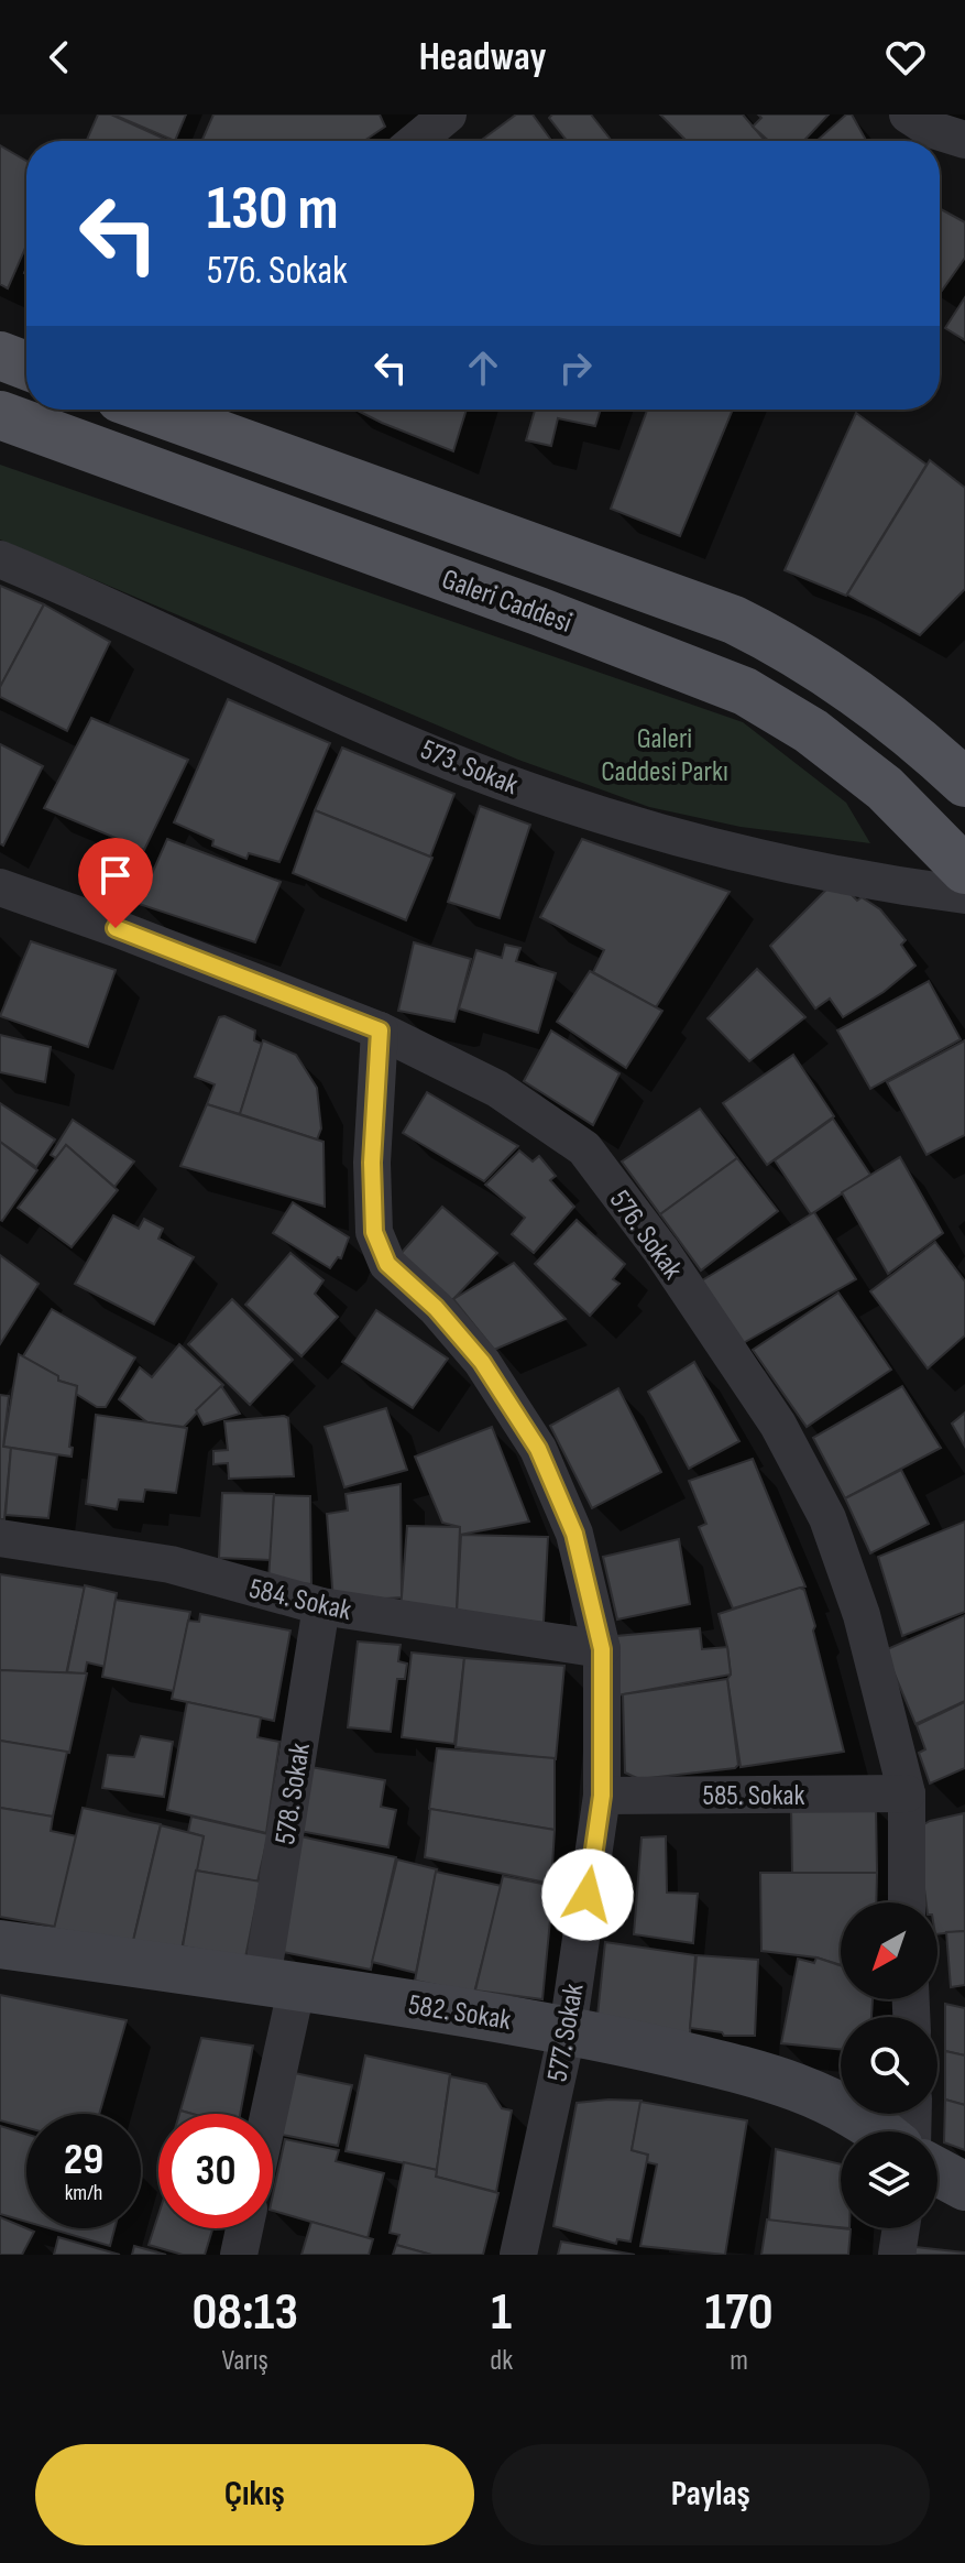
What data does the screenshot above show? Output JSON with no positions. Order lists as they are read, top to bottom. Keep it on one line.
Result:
{"streets":{"main road":["Galeri Caddesi"],"street":["573. Sokak","576. Sokak","584. Sokak","578. Sokak","585. Sokak","582. Sokak","577. Sokak"]},"crossings":[["576. Sokak","585. Sokak"],["576. Sokak","577. Sokak"],["584. Sokak","578. Sokak"],["584. Sokak","577. Sokak"],["578. Sokak","582. Sokak"],["585. Sokak","577. Sokak"],["582. Sokak","577. Sokak"]],"parks":["Galeri Caddesi Parkı"],"north":"bottom left","page":{"header":"Headway","turn":["130 m","576. Sokak"],"speed":"29 km/h","limit":"30","eta":["08:13","Varış","1","dk","170","m"],"buttons":["Çıkış","Paylaş"]}}
